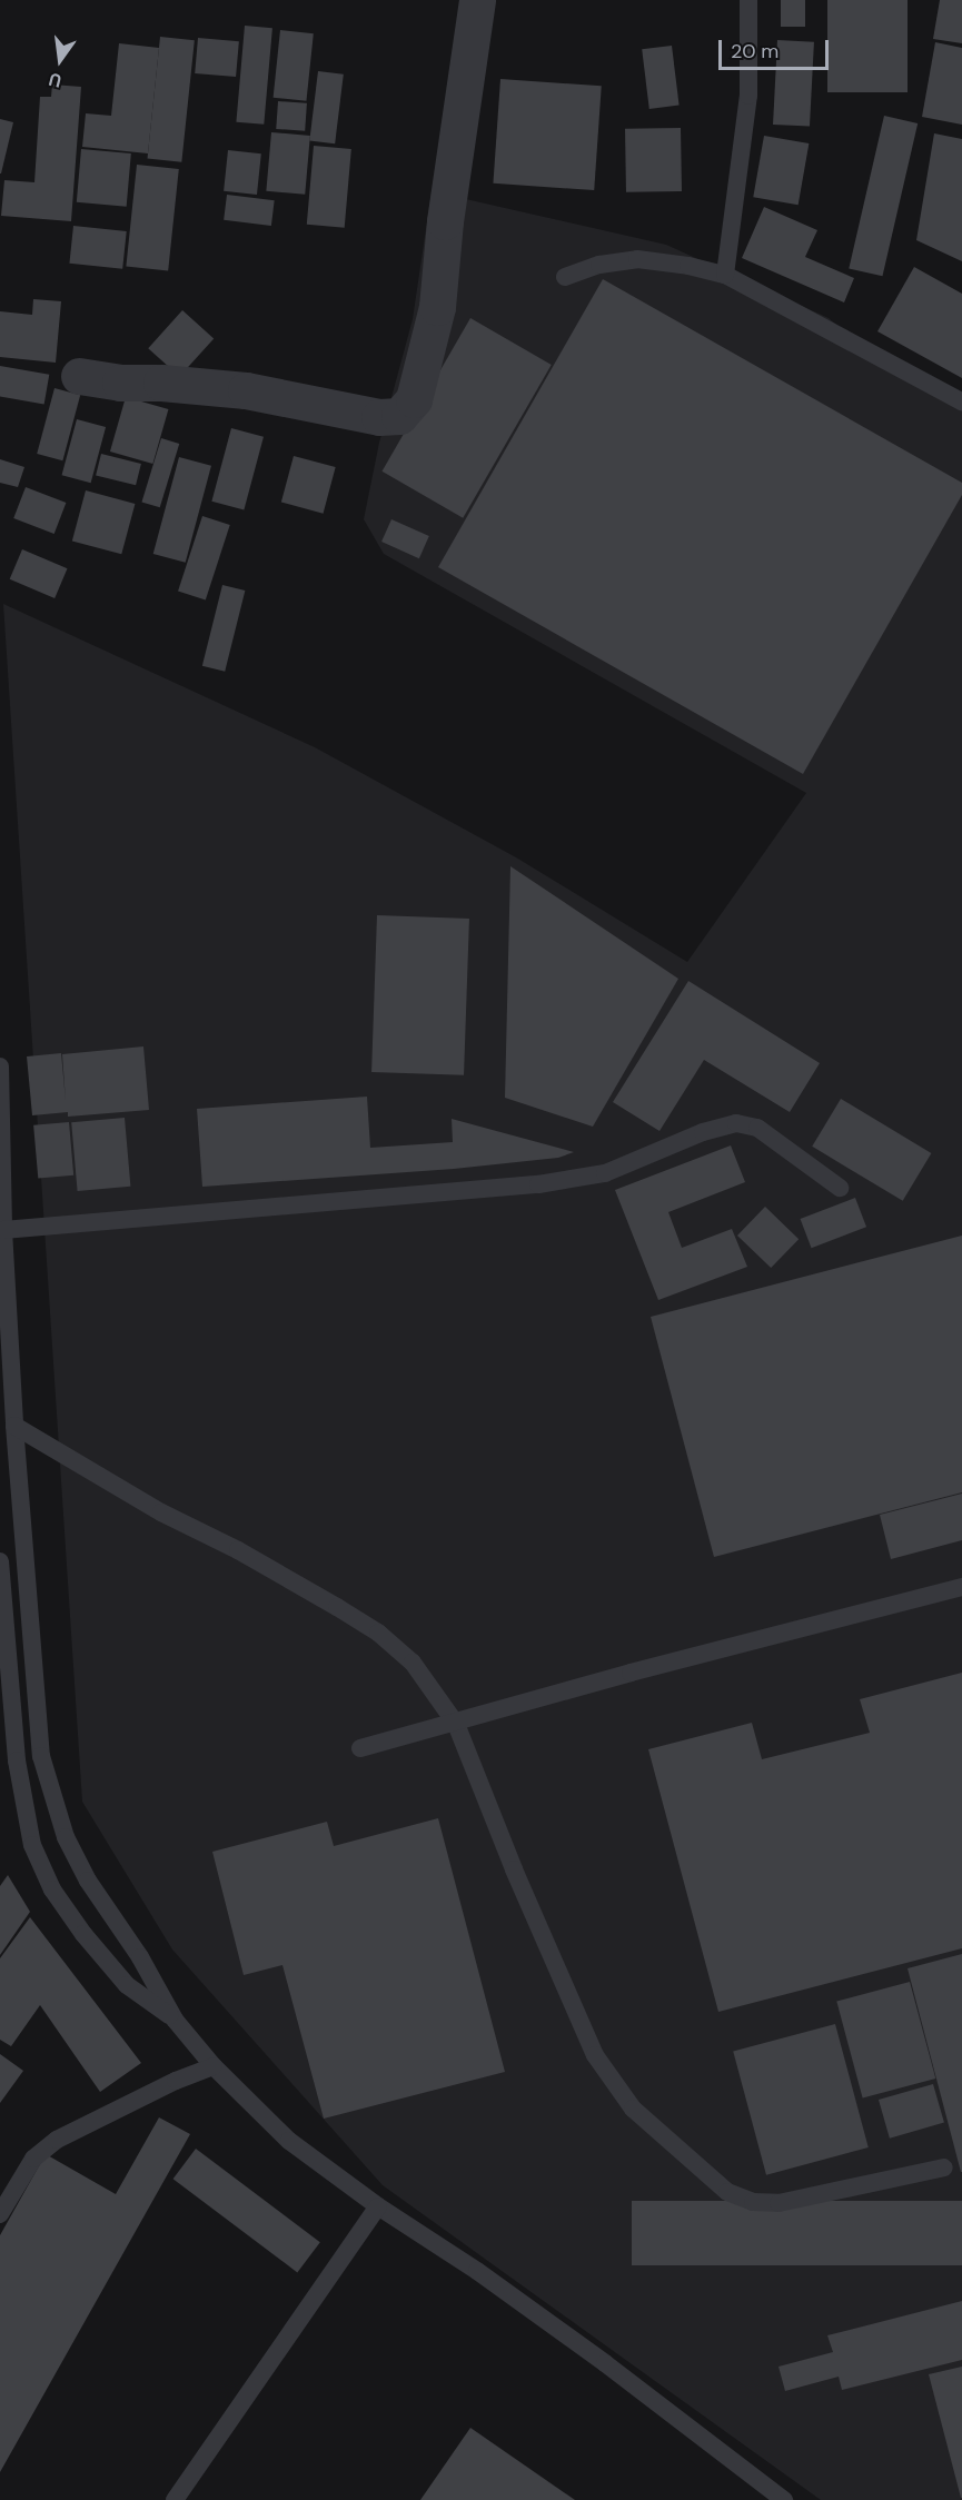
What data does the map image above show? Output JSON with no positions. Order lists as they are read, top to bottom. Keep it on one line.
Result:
{"scale_bar":"20 m","north":"bottom"}
